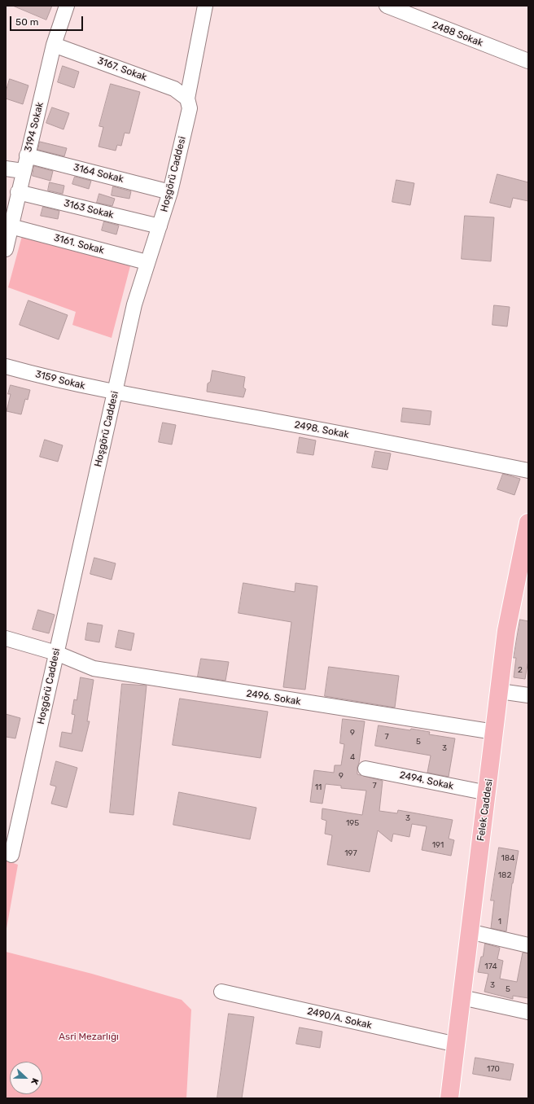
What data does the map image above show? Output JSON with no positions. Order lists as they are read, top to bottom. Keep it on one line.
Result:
{"streets":{"main road":["Felek Caddesi"],"street":["2488 Sokak","3167. Sokak","3194 Sokak","3164 Sokak","Hoşgörü Caddesi","3163 Sokak","3161. Sokak","3159 Sokak","2498. Sokak","2496. Sokak","2494. Sokak","2490/A. Sokak"]},"crossings":[["3167. Sokak","3194 Sokak"],["3167. Sokak","Hoşgörü Caddesi"],["3194 Sokak","3164 Sokak"],["3194 Sokak","3163 Sokak"],["3194 Sokak","3161. Sokak"],["3164 Sokak","Hoşgörü Caddesi"],["Hoşgörü Caddesi","3163 Sokak"],["Hoşgörü Caddesi","3161. Sokak"],["Hoşgörü Caddesi","3159 Sokak"],["Hoşgörü Caddesi","2498. Sokak"],["Hoşgörü Caddesi","2496. Sokak"],["3159 Sokak","2498. Sokak"],["2496. Sokak","Felek Caddesi"],["2494. Sokak","Felek Caddesi"],["Felek Caddesi","2490/A. Sokak"]],"parks":["Asri Mezarlığı"],"house_numbers":["2","9","7","5","3","4","9","7","11","3","195","191","197","184","182","1","174","3","5","170"],"scale_bar":"50 m","north":"right"}
